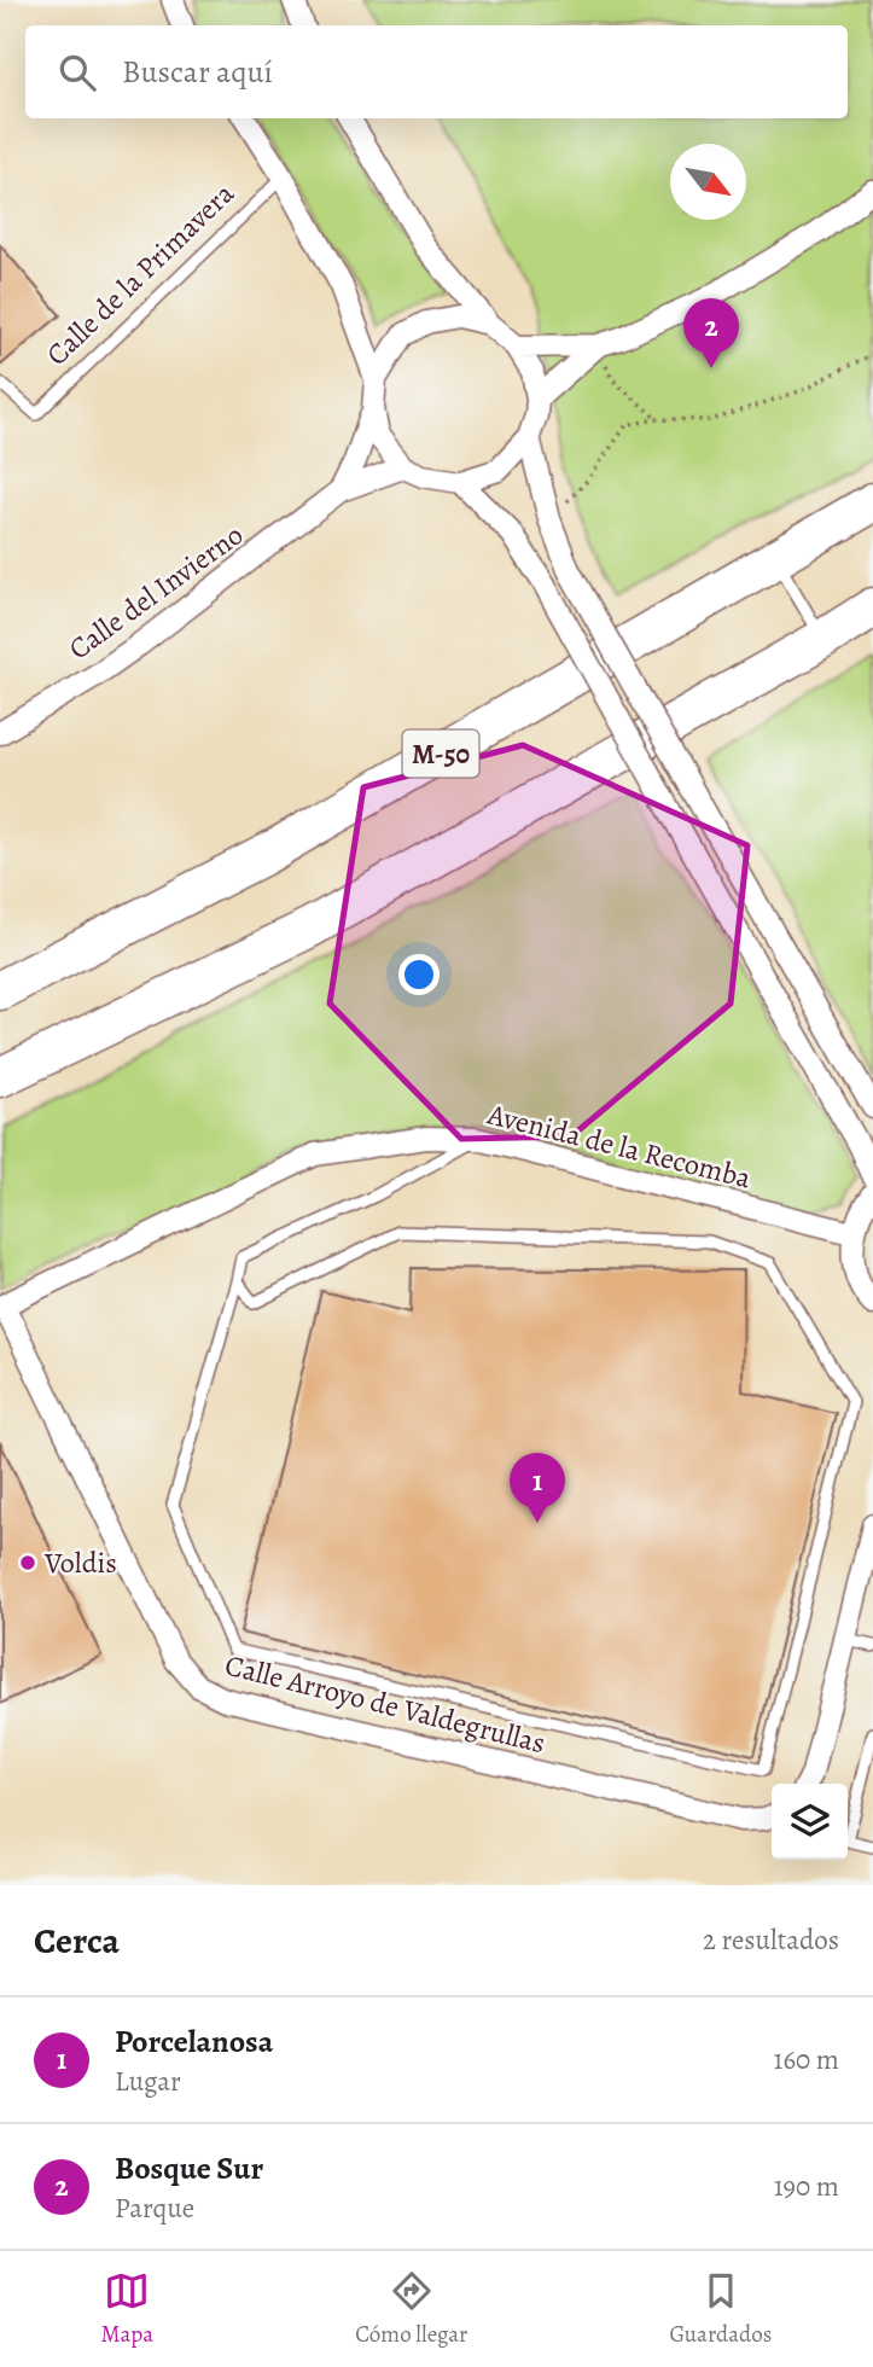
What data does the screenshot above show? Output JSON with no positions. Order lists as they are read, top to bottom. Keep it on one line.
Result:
{"streets":{"highway":["M-50"],"street":["Calle del Invierno","Avenida de la Recomba","Calle Arroyo de Valdegrullas"],"lane":["Calle de la Primavera"]},"crossings":[["Avenida de la Recomba","Calle Arroyo de Valdegrullas"]],"places":["Voldis"],"north":"bottom right","page":{"search":"Buscar aquí","pins":["2","1"],"heading":["Cerca","2 resultados"],"list":[{"mark":"1","name":"Porcelanosa","note":"Lugar","value":"160 m"},{"mark":"2","name":"Bosque Sur","note":"Parque","value":"190 m"}],"nav":["Mapa","Cómo llegar","Guardados"]}}
